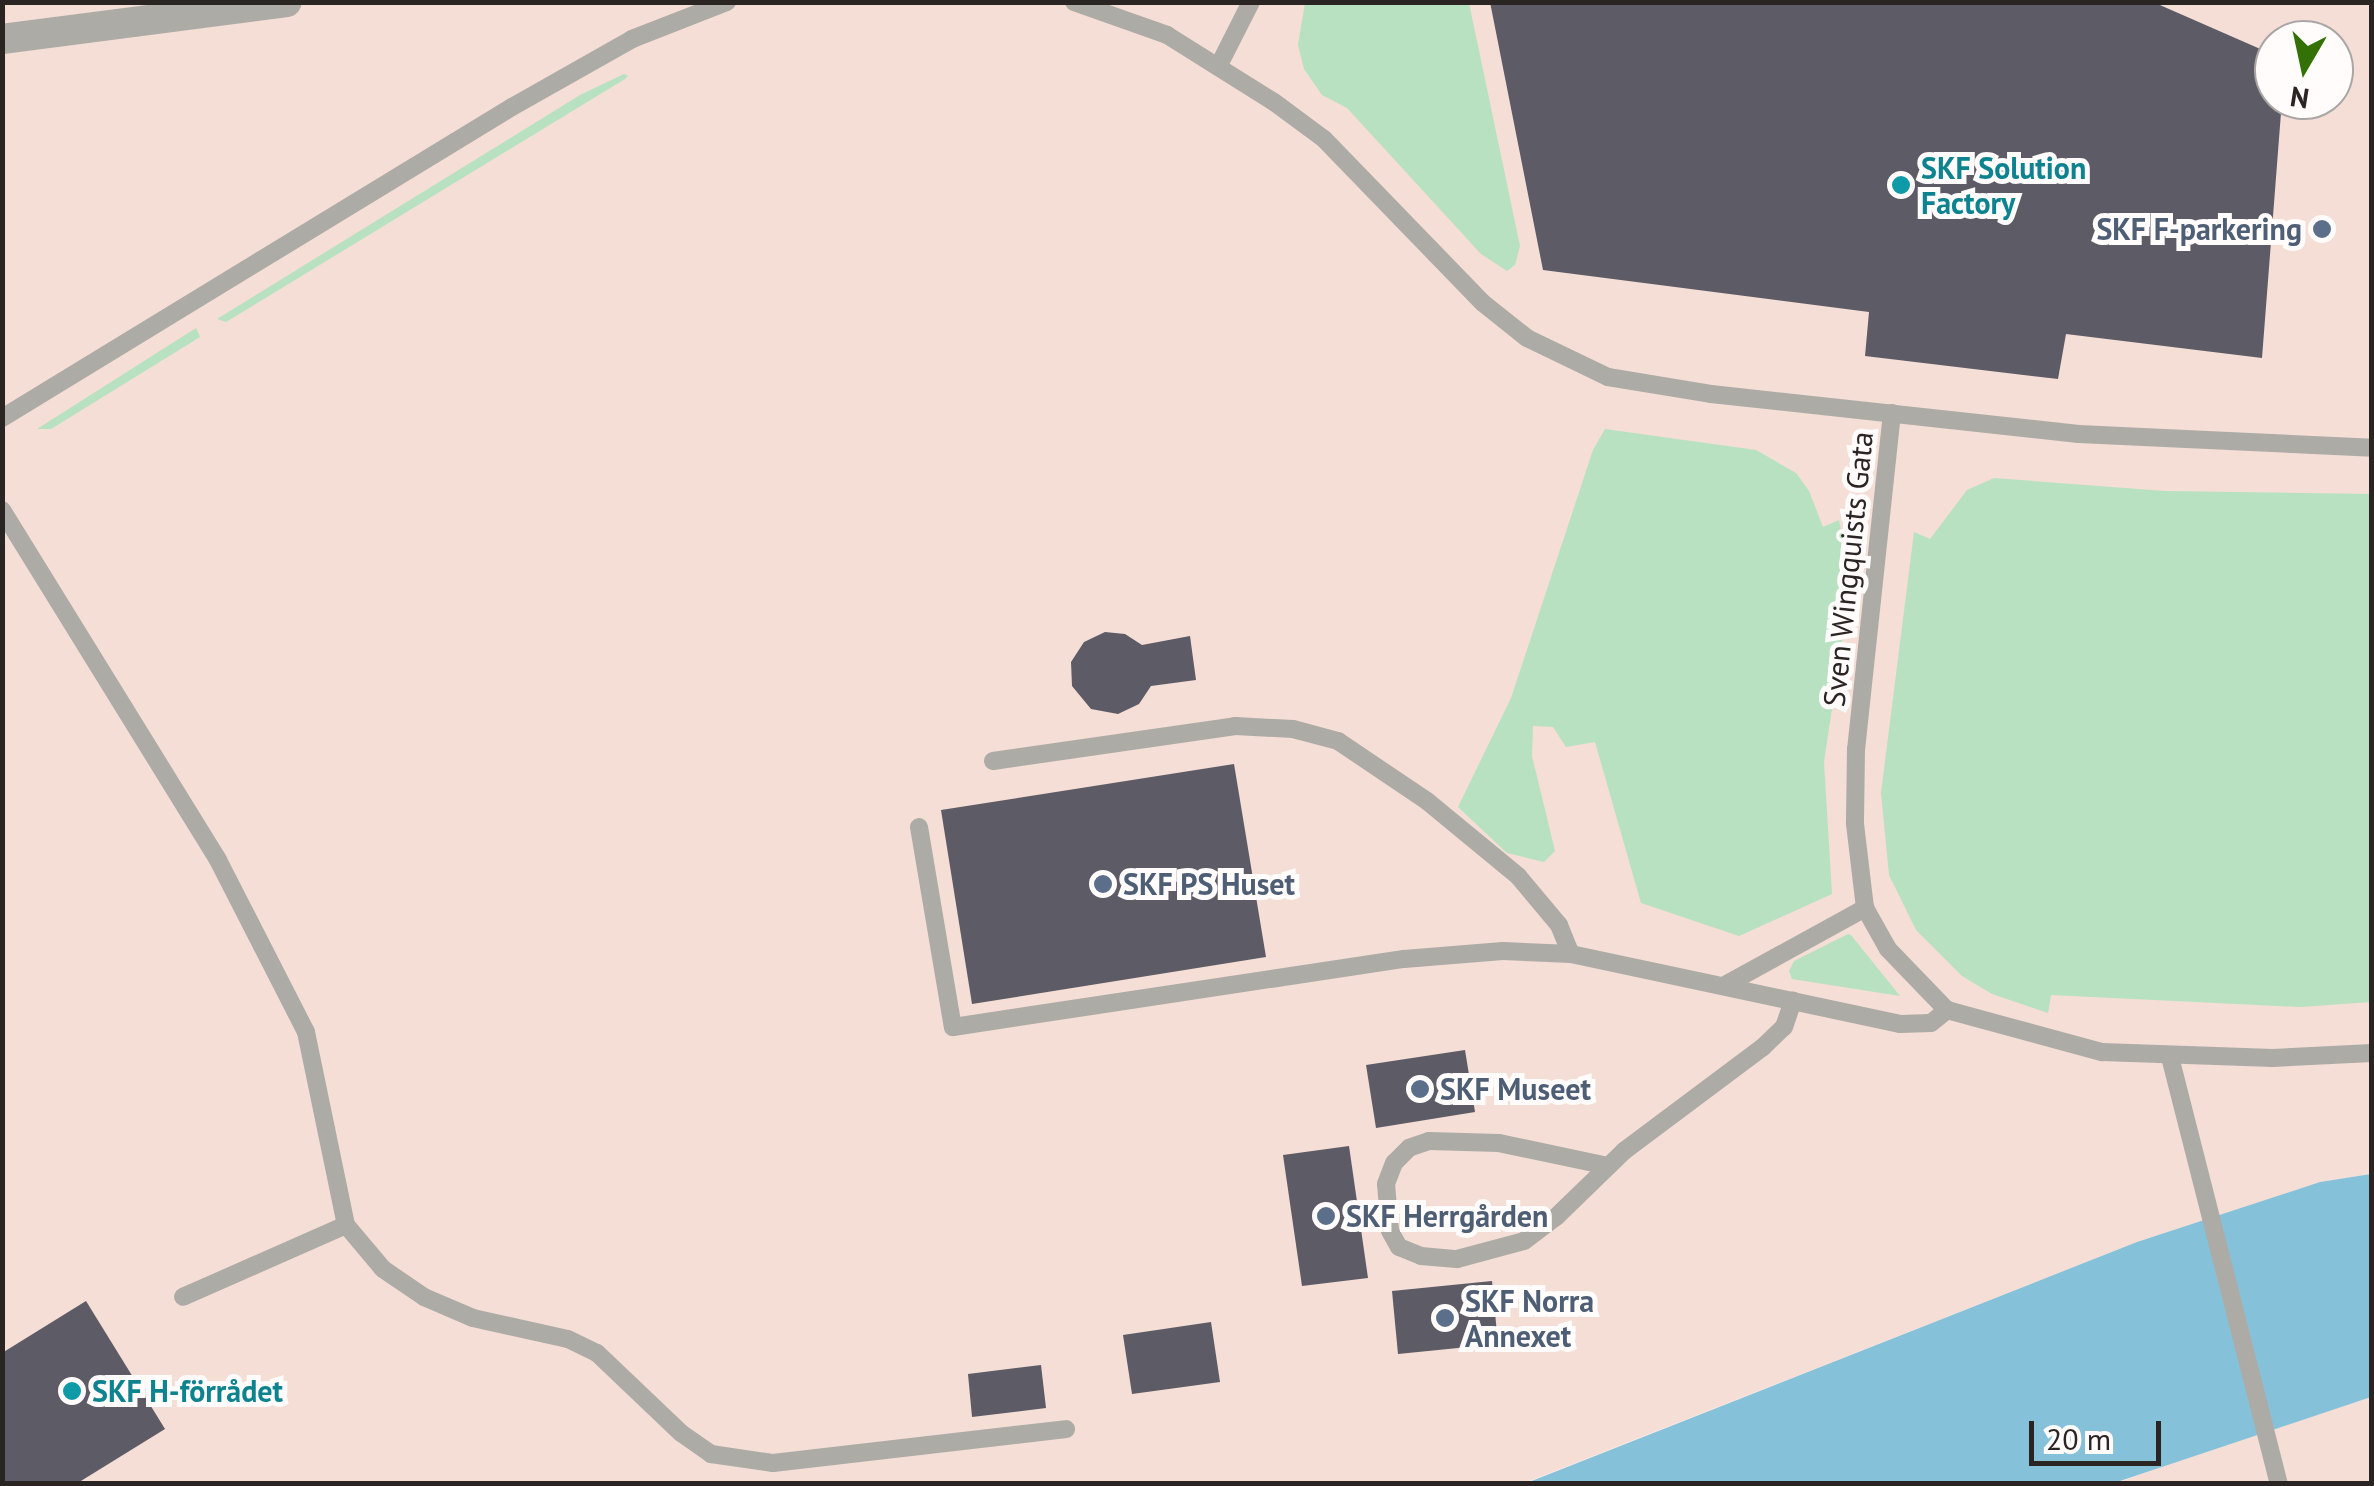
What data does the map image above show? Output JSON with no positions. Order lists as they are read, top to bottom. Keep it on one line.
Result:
{"streets":{"lane":["Sven Wingquists Gata"]},"places":["SKF Solution Factory","SKF F-parkering","SKF PS Huset","SKF Museet","SKF Herrgården","SKF Norra Annexet","SKF H-förrådet"],"scale_bar":"20 m","north":"bottom"}
